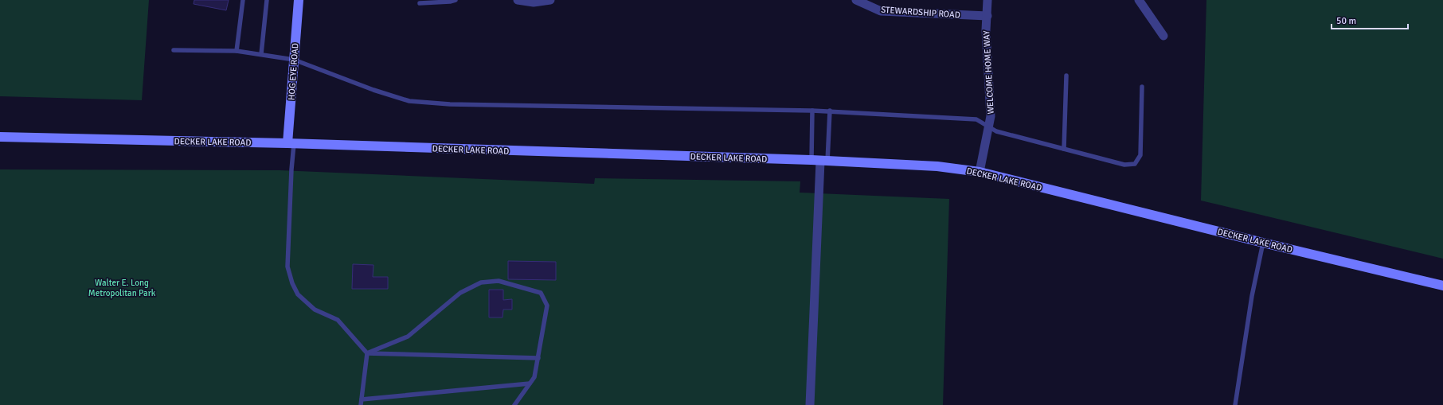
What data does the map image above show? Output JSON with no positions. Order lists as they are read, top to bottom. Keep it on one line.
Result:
{"streets":{"main road":["HOG EYE ROAD","DECKER LAKE ROAD"],"street":["STEWARDSHIP ROAD","WELCOME HOME WAY"]},"crossings":[["STEWARDSHIP ROAD","WELCOME HOME WAY"],["HOG EYE ROAD","DECKER LAKE ROAD"],["WELCOME HOME WAY","DECKER LAKE ROAD"]],"parks":["Walter E. Long Metropolitan Park"],"scale_bar":"50 m"}
